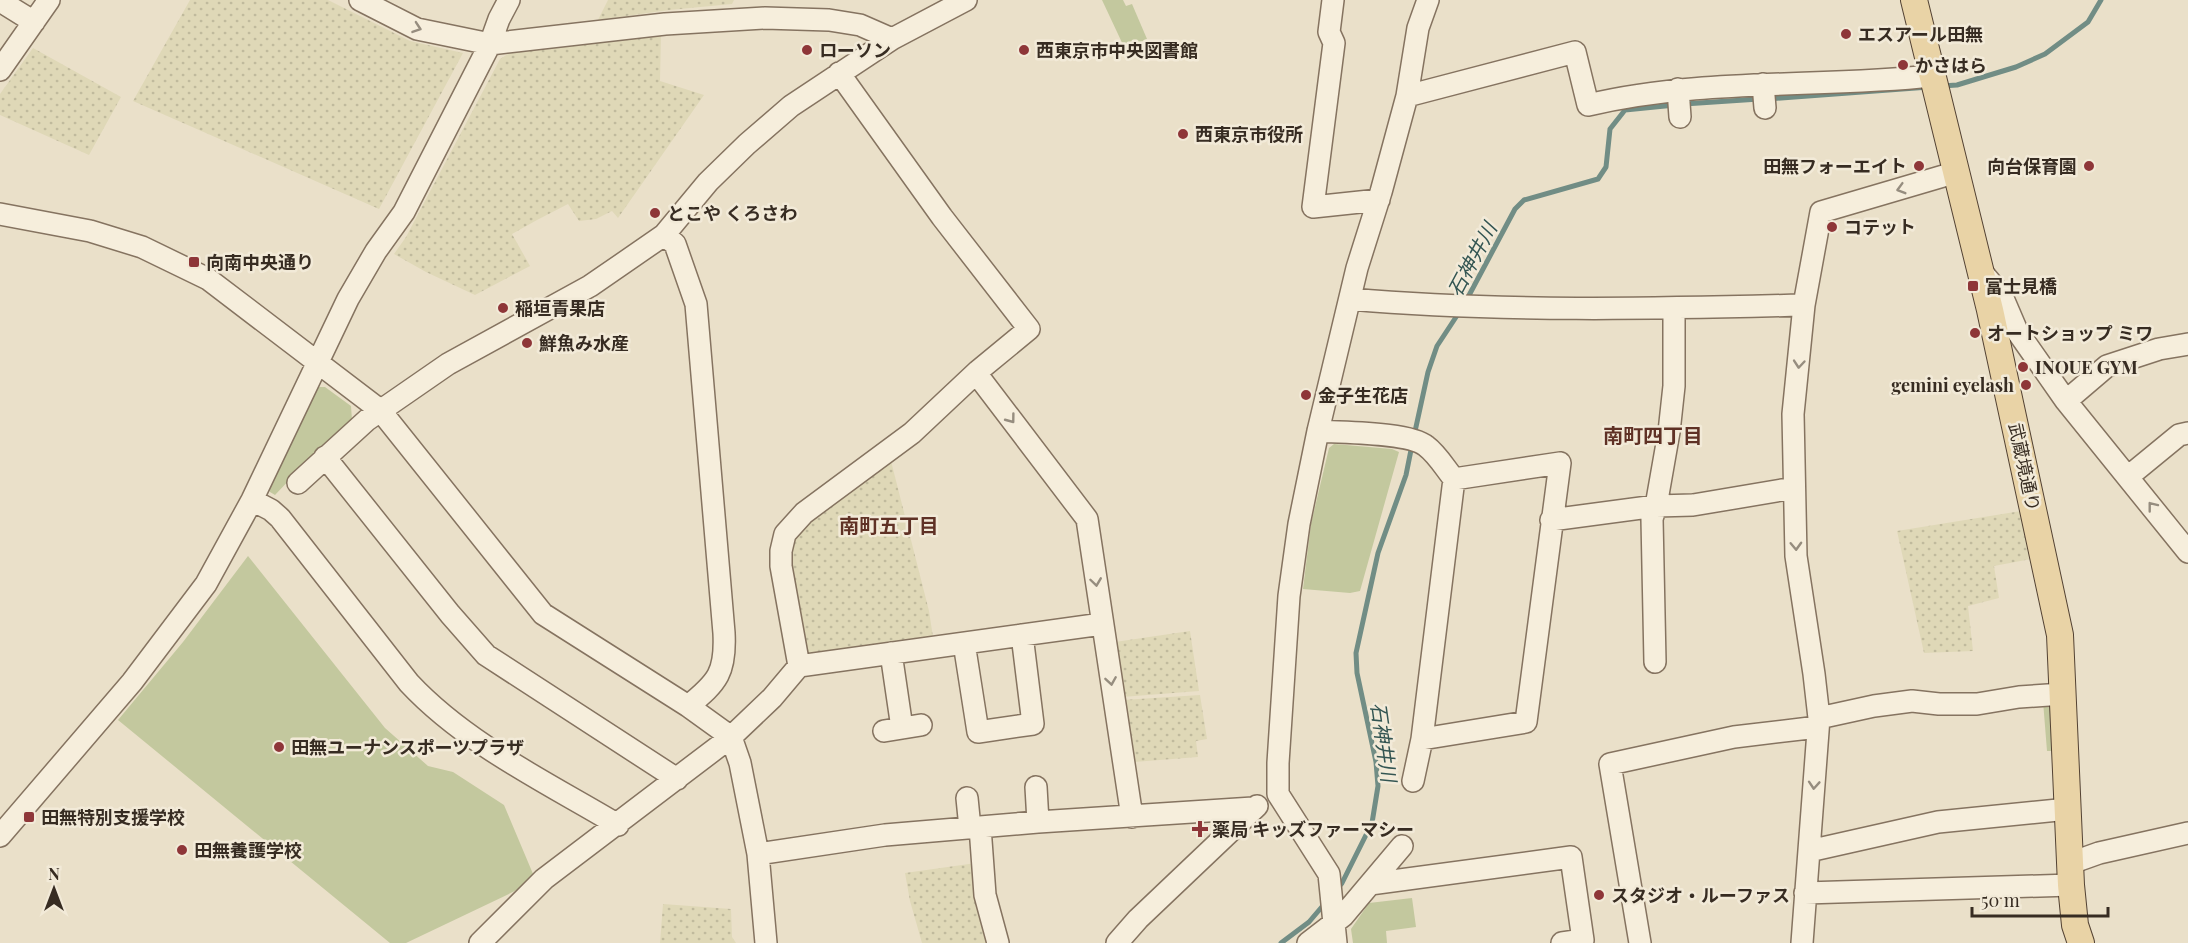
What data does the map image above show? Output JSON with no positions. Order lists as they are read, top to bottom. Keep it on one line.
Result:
{"streets":{"main road":["武蔵境通り"]},"districts":["南町四丁目","南町五丁目"],"water":["石神井川"],"places":{"other":["エスアール田無","ローソン","西東京市中央図書館","かさはら","西東京市役所","田無フォーエイト","向台保育園","とこや くろさわ","コテット","稲垣青果店","オートショップ ミワ","鮮魚み水産","INOUE GYM","gemini eyelash","金子生花店","田無ユーナンスポーツプラザ","田無養護学校","スタジオ・ルーファス"],"transit":["向南中央通り","富士見橋","田無特別支援学校"],"health":["薬局 キッズファーマシー"]},"scale_bar":"50 m","north":"top"}
